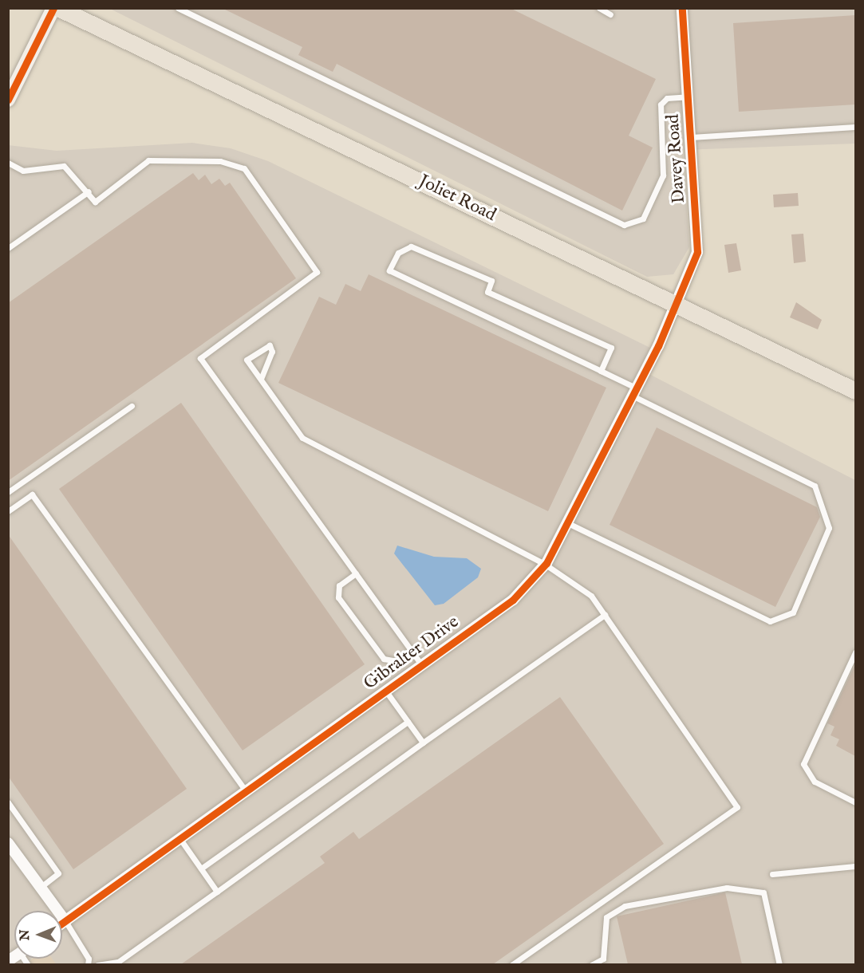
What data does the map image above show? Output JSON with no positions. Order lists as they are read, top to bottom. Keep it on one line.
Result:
{"streets":{"main road":["Joliet Road"],"street":["Davey Road","Gibralter Drive"]},"crossings":[["Davey Road","Joliet Road"],["Davey Road","Gibralter Drive"],["Joliet Road","Gibralter Drive"]],"north":"left"}
